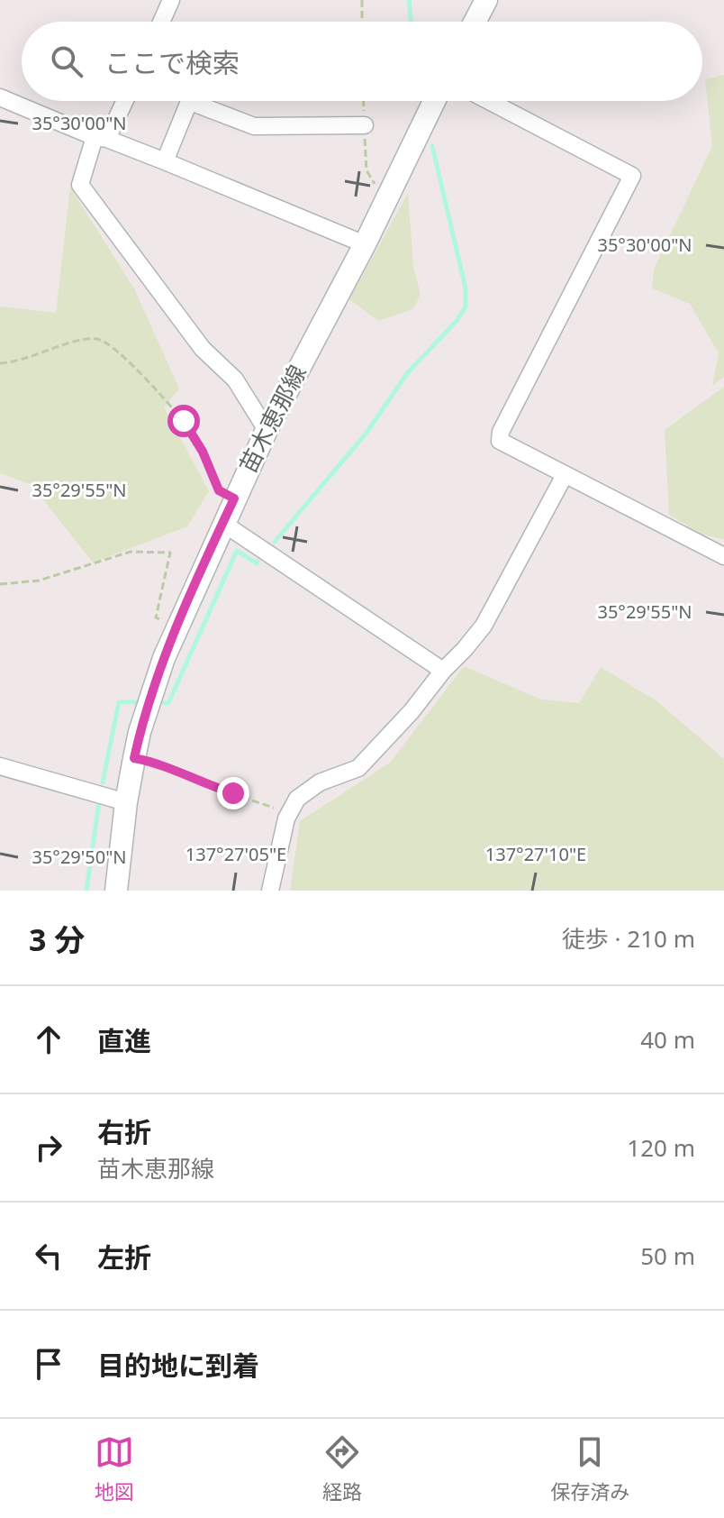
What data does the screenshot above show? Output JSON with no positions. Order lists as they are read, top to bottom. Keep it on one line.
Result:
{"streets":{"main road":["苗木恵那線"]},"page":{"search":"ここで検索","heading":["3 分","徒歩 · 210 m"],"list":[["直進","40 m"],["右折","苗木恵那線","120 m"],["左折","50 m"],"目的地に到着"],"nav":["地図","経路","保存済み"]},"coordinates":["35°30'00\"N","35°29'55\"N","137°27'05\"E","137°27'10\"E","35°29'50\"N"]}
